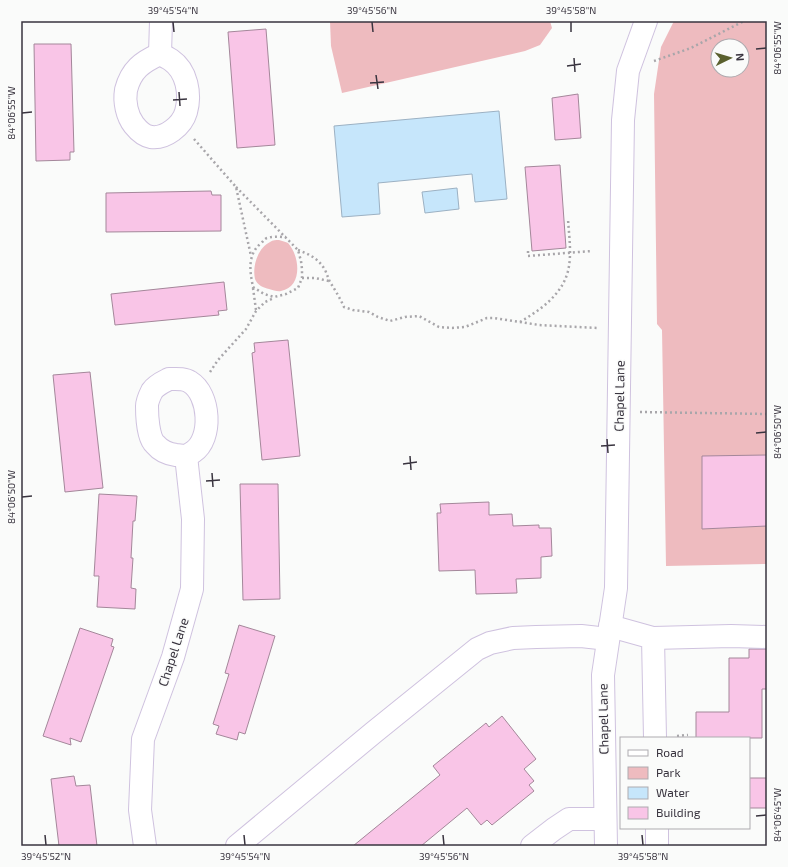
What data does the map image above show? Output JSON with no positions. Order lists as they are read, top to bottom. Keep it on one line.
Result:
{"streets":{"street":["Chapel Lane"]},"legend":["Road","Park","Water","Building"],"north":"right","coordinates":["39°45'54\"N","39°45'56\"N","39°45'58\"N","84°06'55\"W","84°06'50\"W","84°06'45\"W","39°45'52\"N"]}
